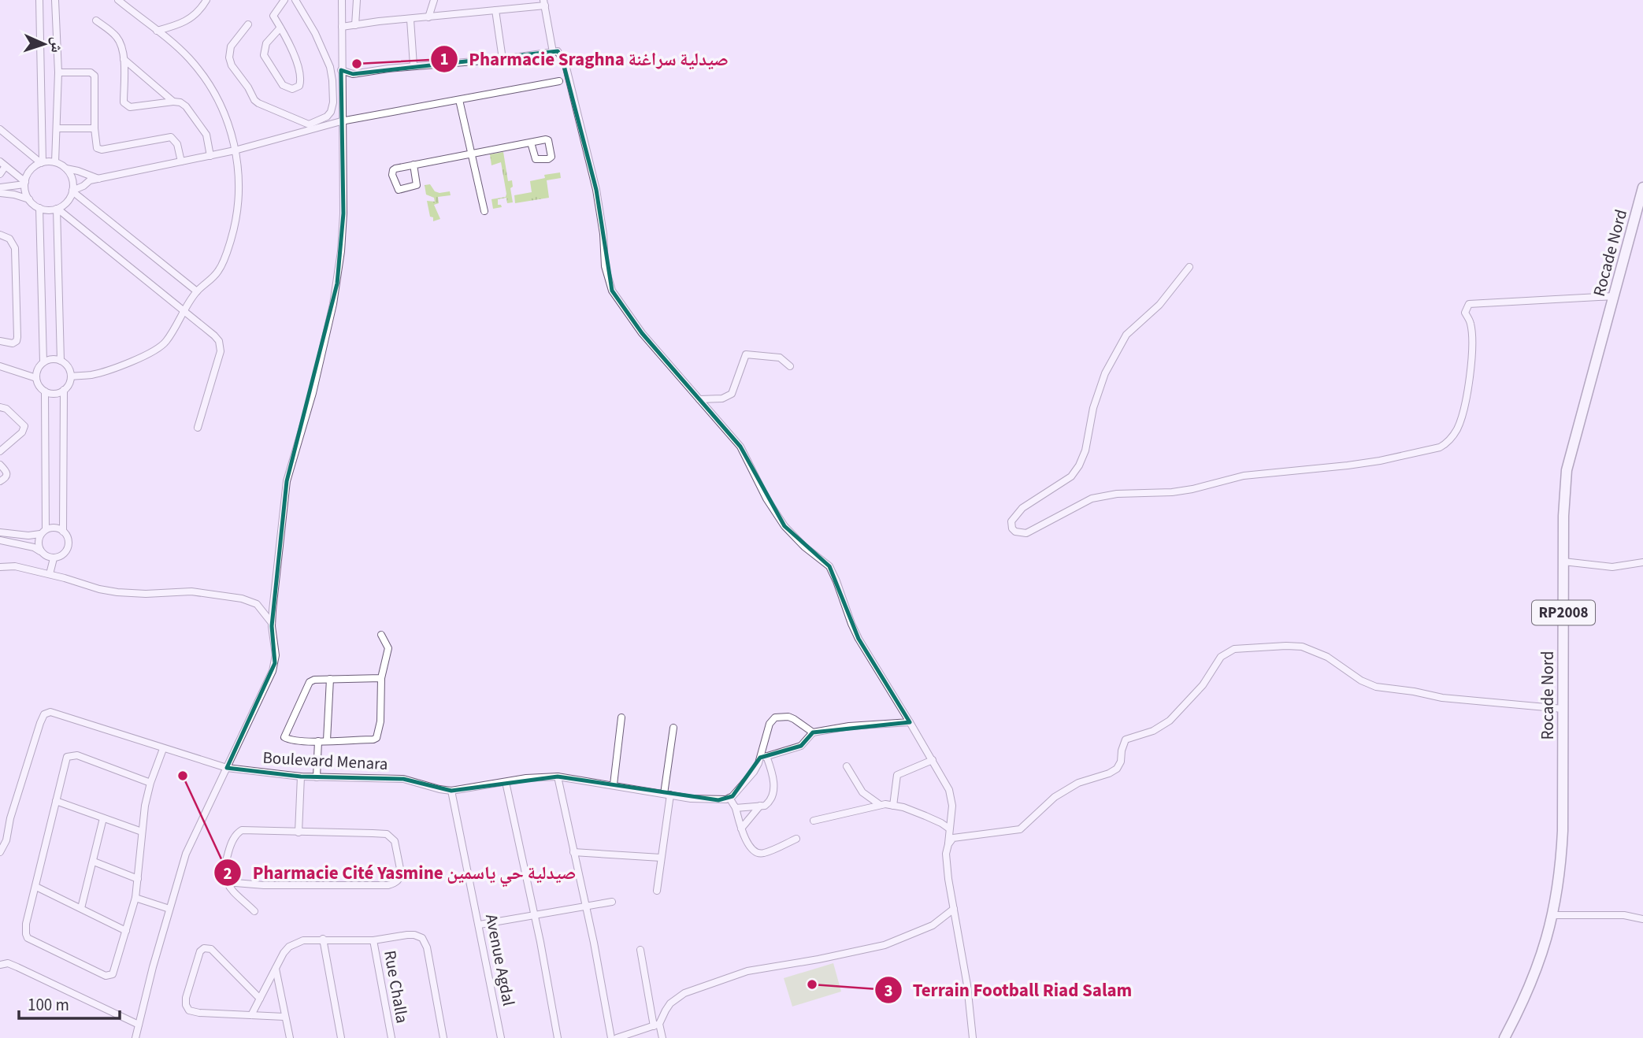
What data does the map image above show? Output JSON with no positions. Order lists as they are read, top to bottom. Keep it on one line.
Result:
{"streets":{"highway":["Rocade Nord","RP2008"],"street":["Boulevard Menara","Avenue Agdal","Rue Challa"]},"crossings":[["Boulevard Menara","Avenue Agdal"]],"places":["Pharmacie Sraghna صيدلية سراغنة","Pharmacie Cité Yasmine صيدلية حي ياسمين","Terrain Football Riad Salam"],"scale_bar":"100 m","north":"right"}
